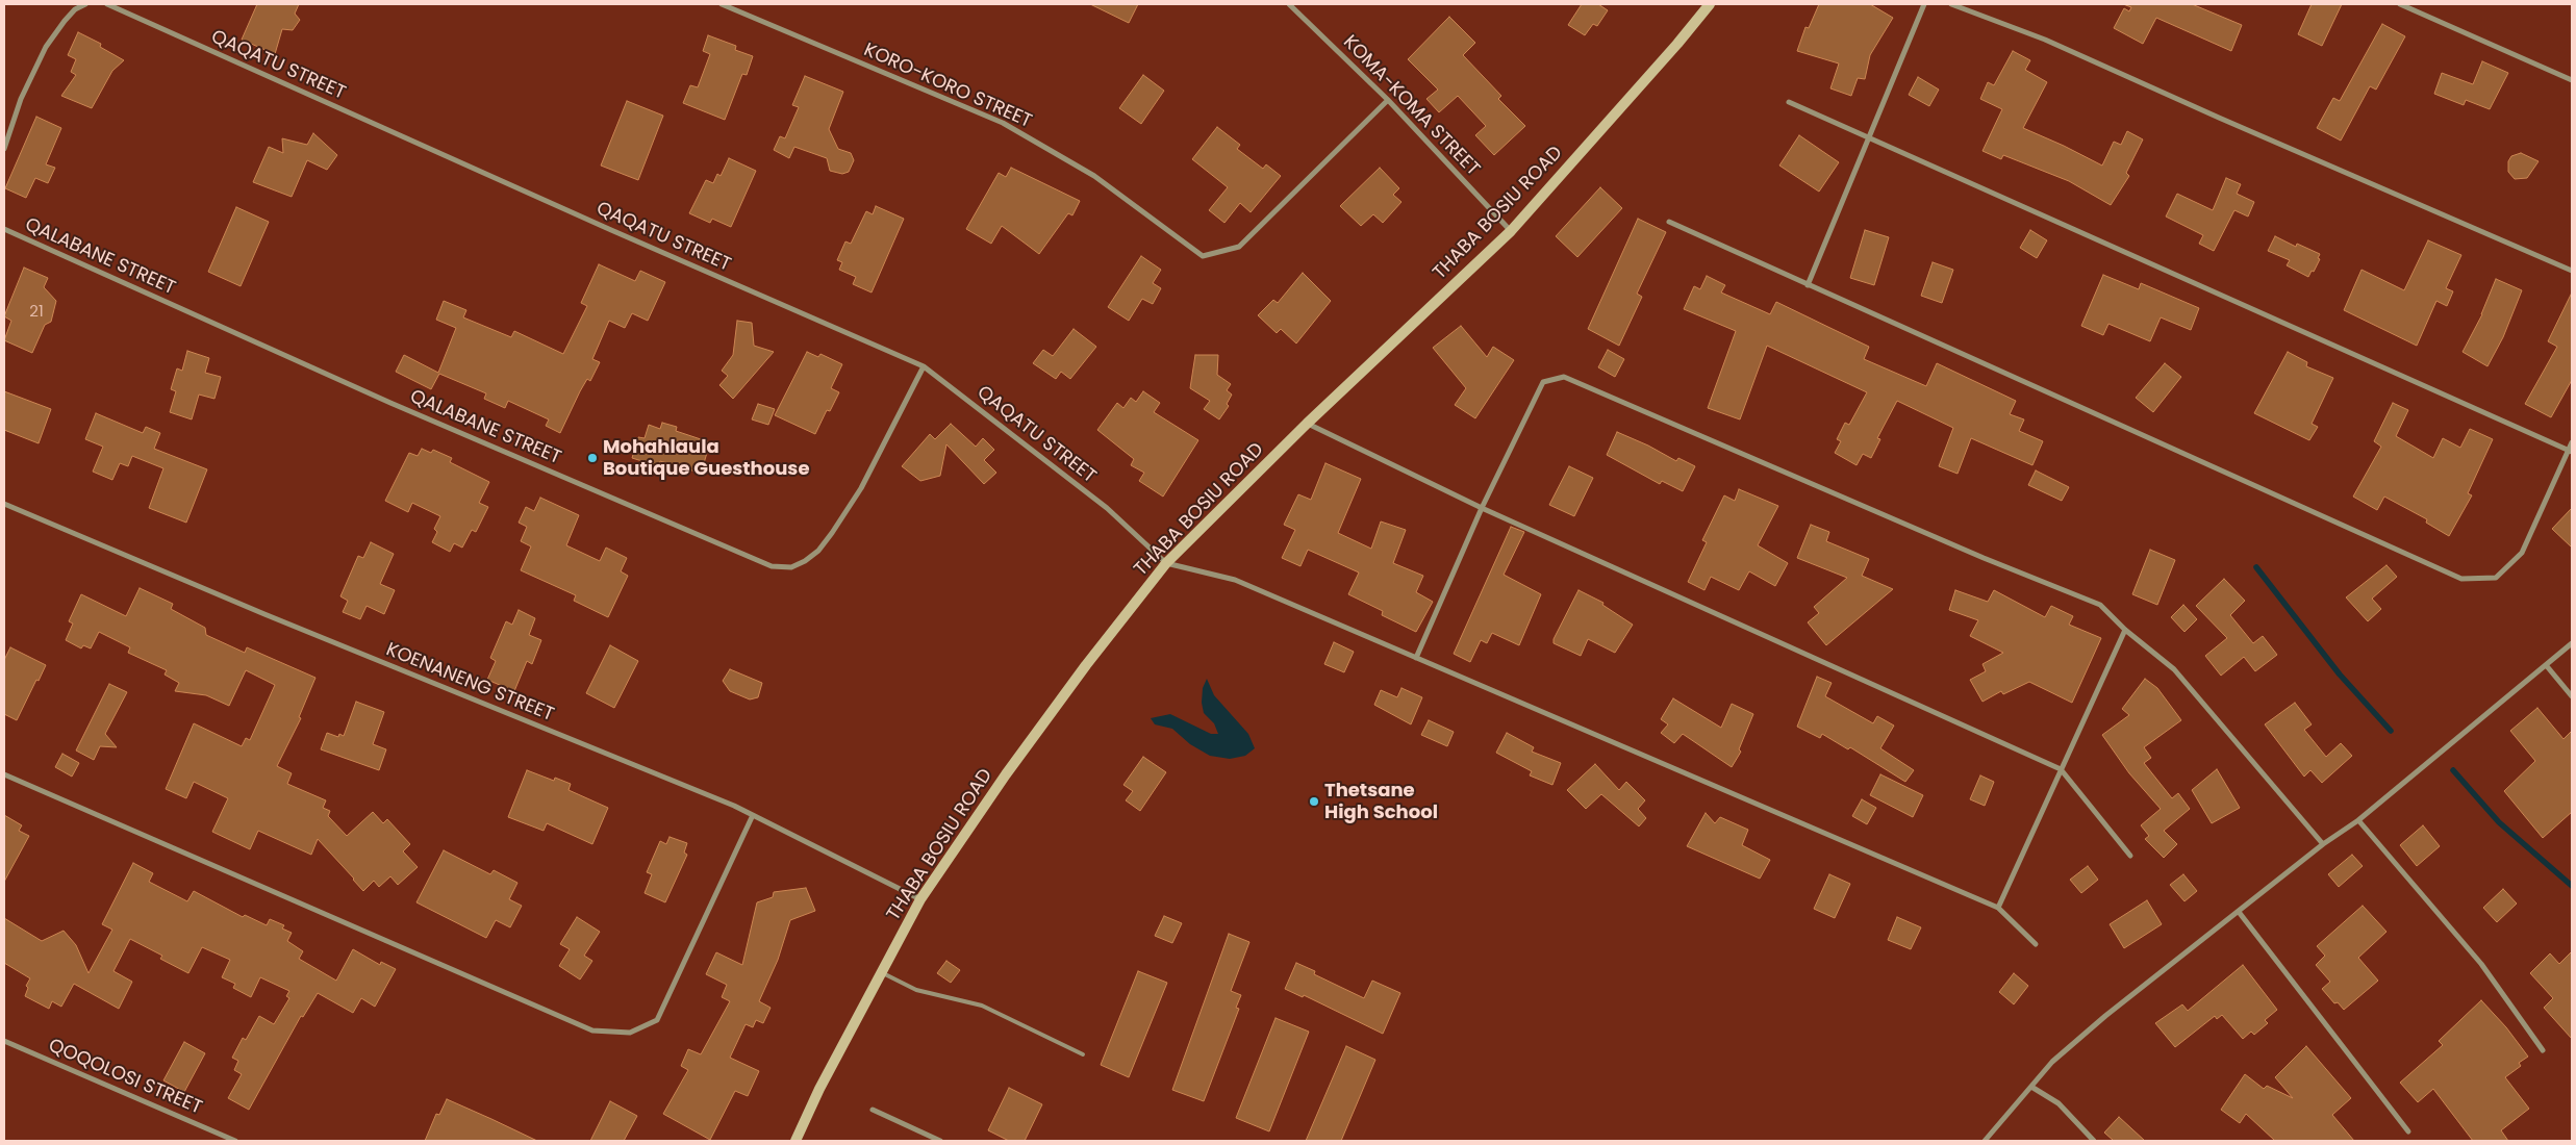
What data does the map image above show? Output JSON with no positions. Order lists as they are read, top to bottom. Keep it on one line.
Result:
{"streets":{"street":["QAQATU STREET","KORO-KORO STREET","KOMA-KOMA STREET","THABA BOSIU ROAD","QALABANE STREET","KOENANENG STREET","QOQOLOSI STREET"]},"crossings":[["QAQATU STREET","THABA BOSIU ROAD"],["QAQATU STREET","QALABANE STREET"],["KORO-KORO STREET","KOMA-KOMA STREET"],["KOMA-KOMA STREET","THABA BOSIU ROAD"],["THABA BOSIU ROAD","KOENANENG STREET"]],"places":["Mohahlaula Boutique Guesthouse","Thetsane High School"],"house_numbers":["21"]}
